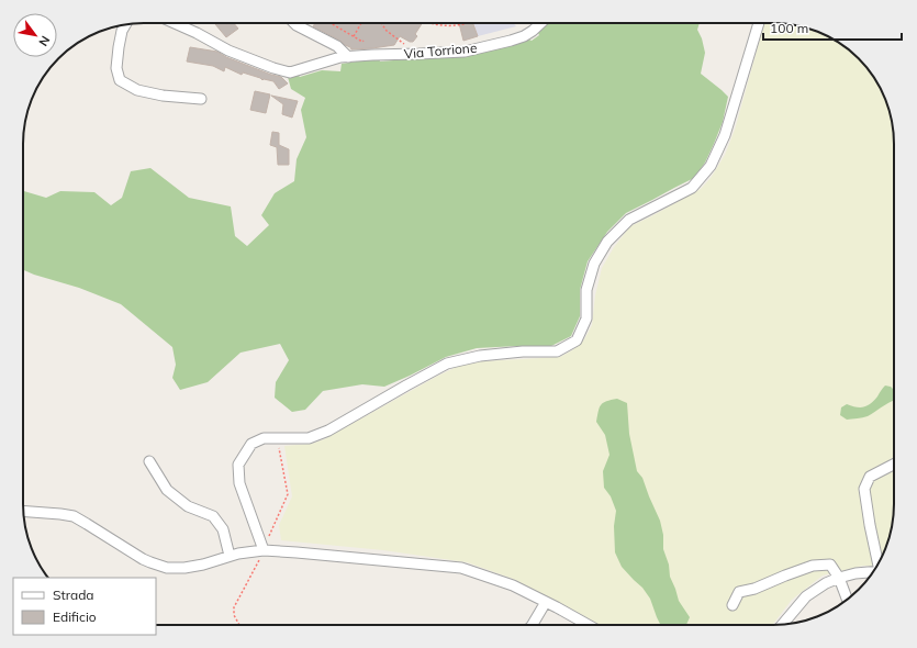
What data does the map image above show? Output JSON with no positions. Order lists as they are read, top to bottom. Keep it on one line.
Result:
{"streets":{"street":["Via Torrione"]},"legend":["Strada","Edificio"],"scale_bar":"100 m","north":"bottom right"}
